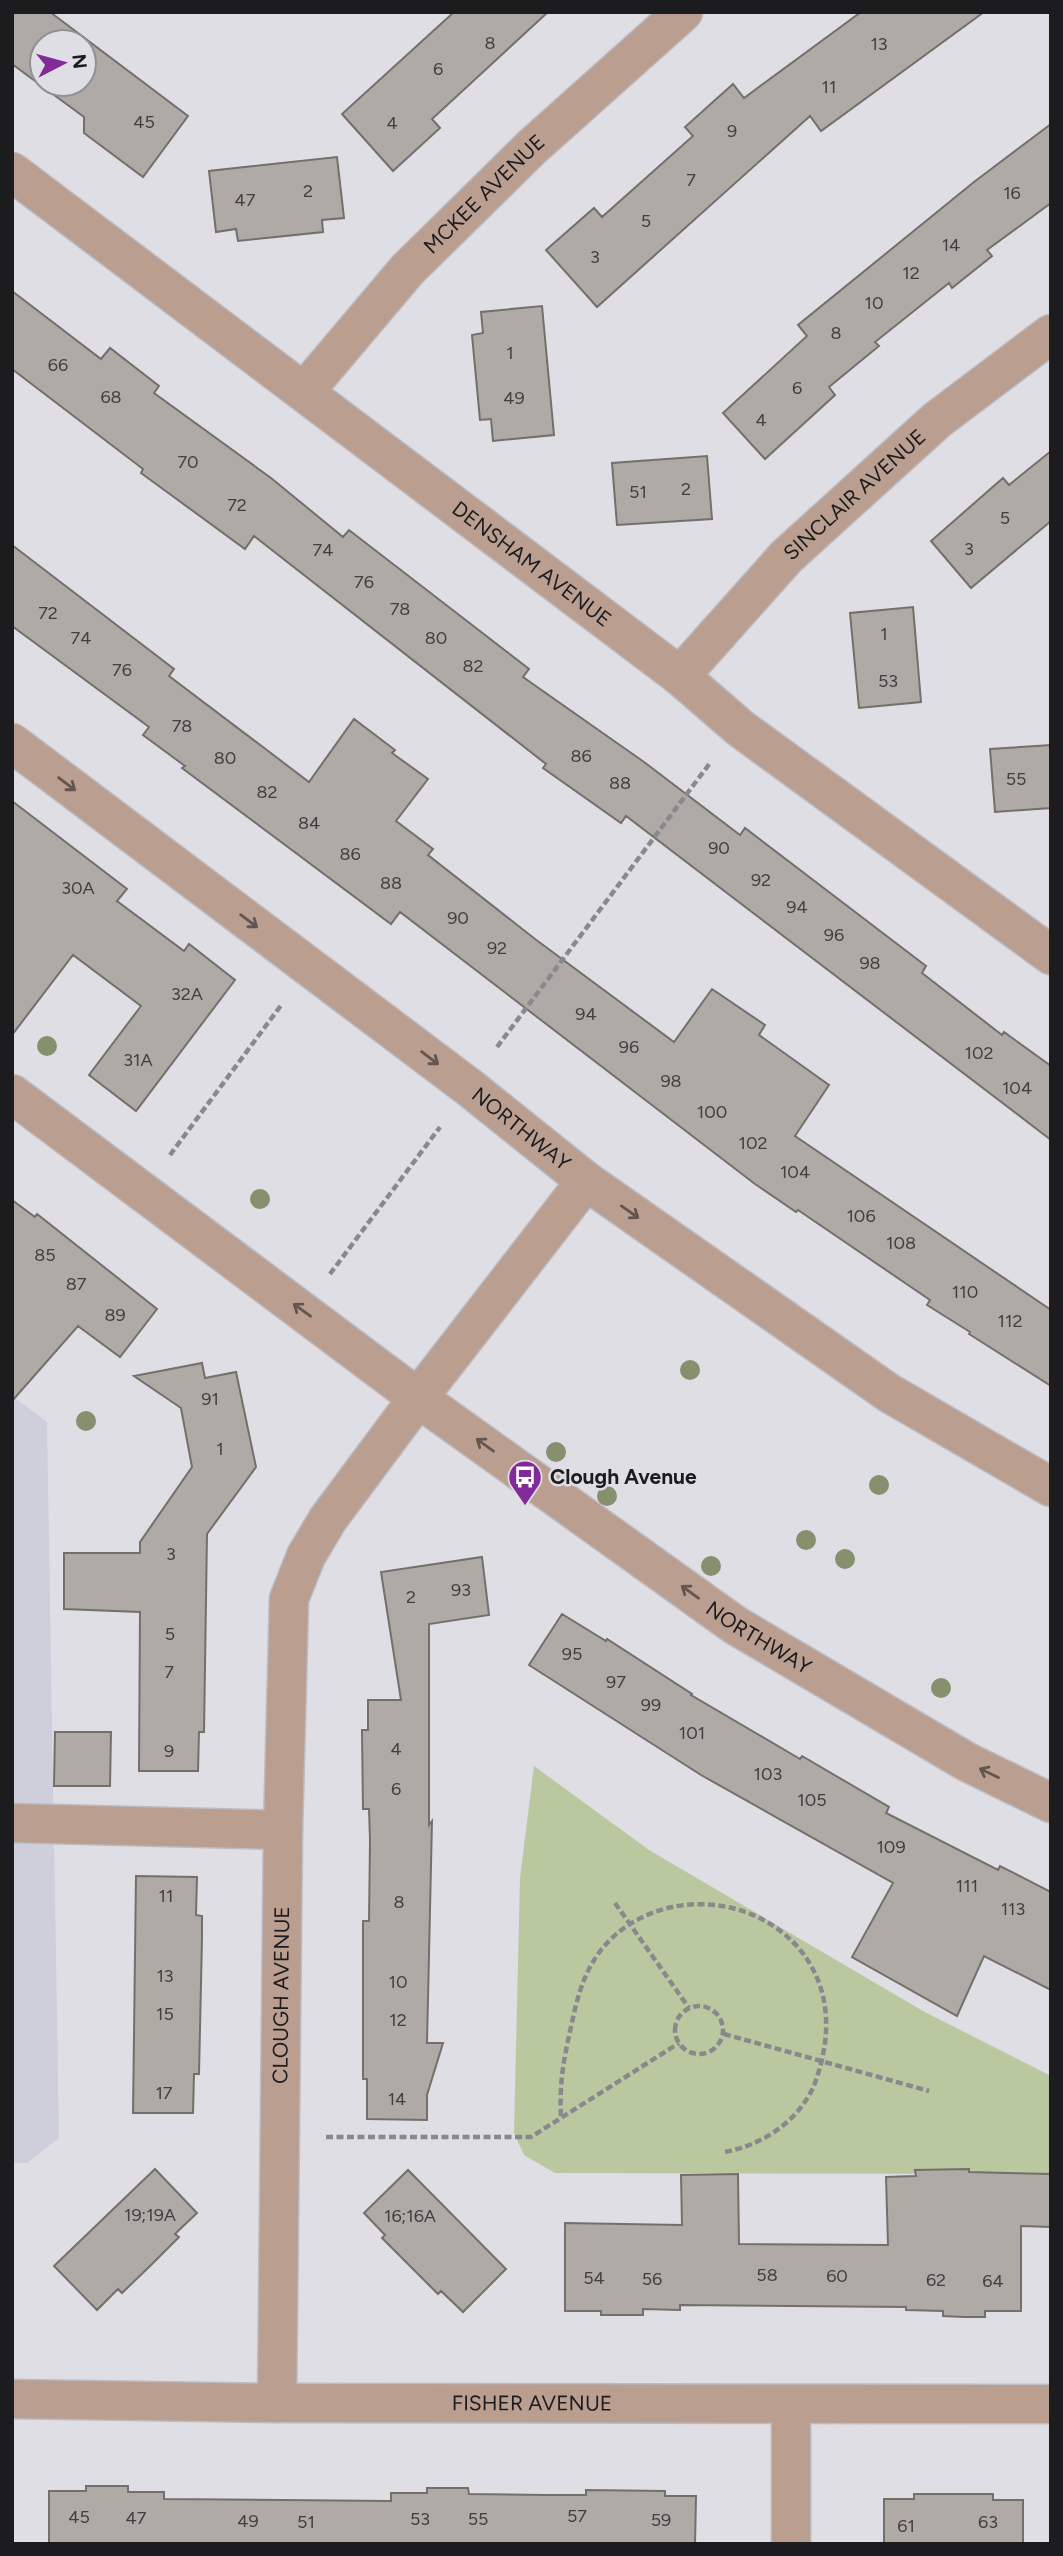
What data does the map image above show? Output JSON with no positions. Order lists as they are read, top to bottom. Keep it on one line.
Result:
{"streets":{"street":["MCKEE AVENUE","SINCLAIR AVENUE","DENSHAM AVENUE","NORTHWAY","CLOUGH AVENUE","FISHER AVENUE"]},"crossings":[["MCKEE AVENUE","DENSHAM AVENUE"],["SINCLAIR AVENUE","DENSHAM AVENUE"],["NORTHWAY","CLOUGH AVENUE"],["CLOUGH AVENUE","FISHER AVENUE"]],"places":{"bus stop":["Clough Avenue"]},"house_numbers":["8","13","6","11","45","4","9","7","2","16","47","5","14","3","12","10","8","1","66","6","68","49","4","70","2","51","72","5","3","74","76","78","72","1","74","80","82","76","53","78","86","80","55","88","82","84","90","86","92","88","30A","94","90","96","92","98","32A","94","96","102","31A","98","104","100","102","104","106","108","85","87","110","89","112","91","1","3","93","2","5","95","7","97","99","101","4","9","103","6","105","109","111","11","8","113","13","10","15","12","17","14","19;19A","16;16A","58","60","54","56","62","64","57","45","47","53","55","59","49","51","63","61"],"north":"right"}
